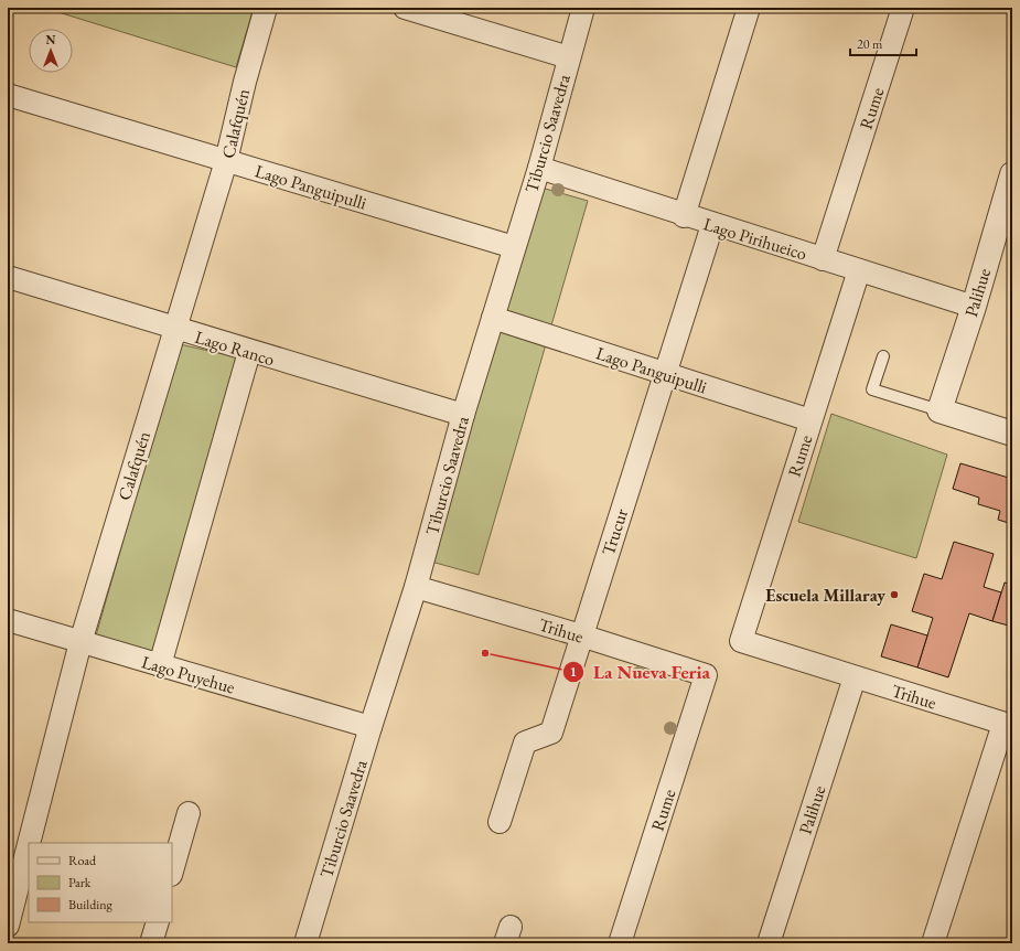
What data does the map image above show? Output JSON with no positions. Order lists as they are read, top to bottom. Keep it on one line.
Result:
{"streets":{"street":["Rume","Calafquén","Tiburcio Saavedra","Lago Panguipulli","Lago Pirihueico","Palihue","Lago Ranco","Trucur","Trihue","Lago Puyehue"]},"crossings":[["Rume","Lago Panguipulli"],["Rume","Lago Pirihueico"],["Rume","Trihue"],["Calafquén","Lago Panguipulli"],["Calafquén","Lago Ranco"],["Calafquén","Lago Puyehue"],["Tiburcio Saavedra","Lago Panguipulli"],["Tiburcio Saavedra","Lago Pirihueico"],["Tiburcio Saavedra","Lago Ranco"],["Tiburcio Saavedra","Trihue"],["Tiburcio Saavedra","Lago Puyehue"],["Lago Panguipulli","Trucur"],["Lago Pirihueico","Palihue"],["Lago Pirihueico","Trucur"],["Palihue","Trihue"],["Trucur","Trihue"]],"places":["Escuela Millaray","La Nueva Feria"],"legend":["Road","Park","Building"],"scale_bar":"20 m","north":"top"}
